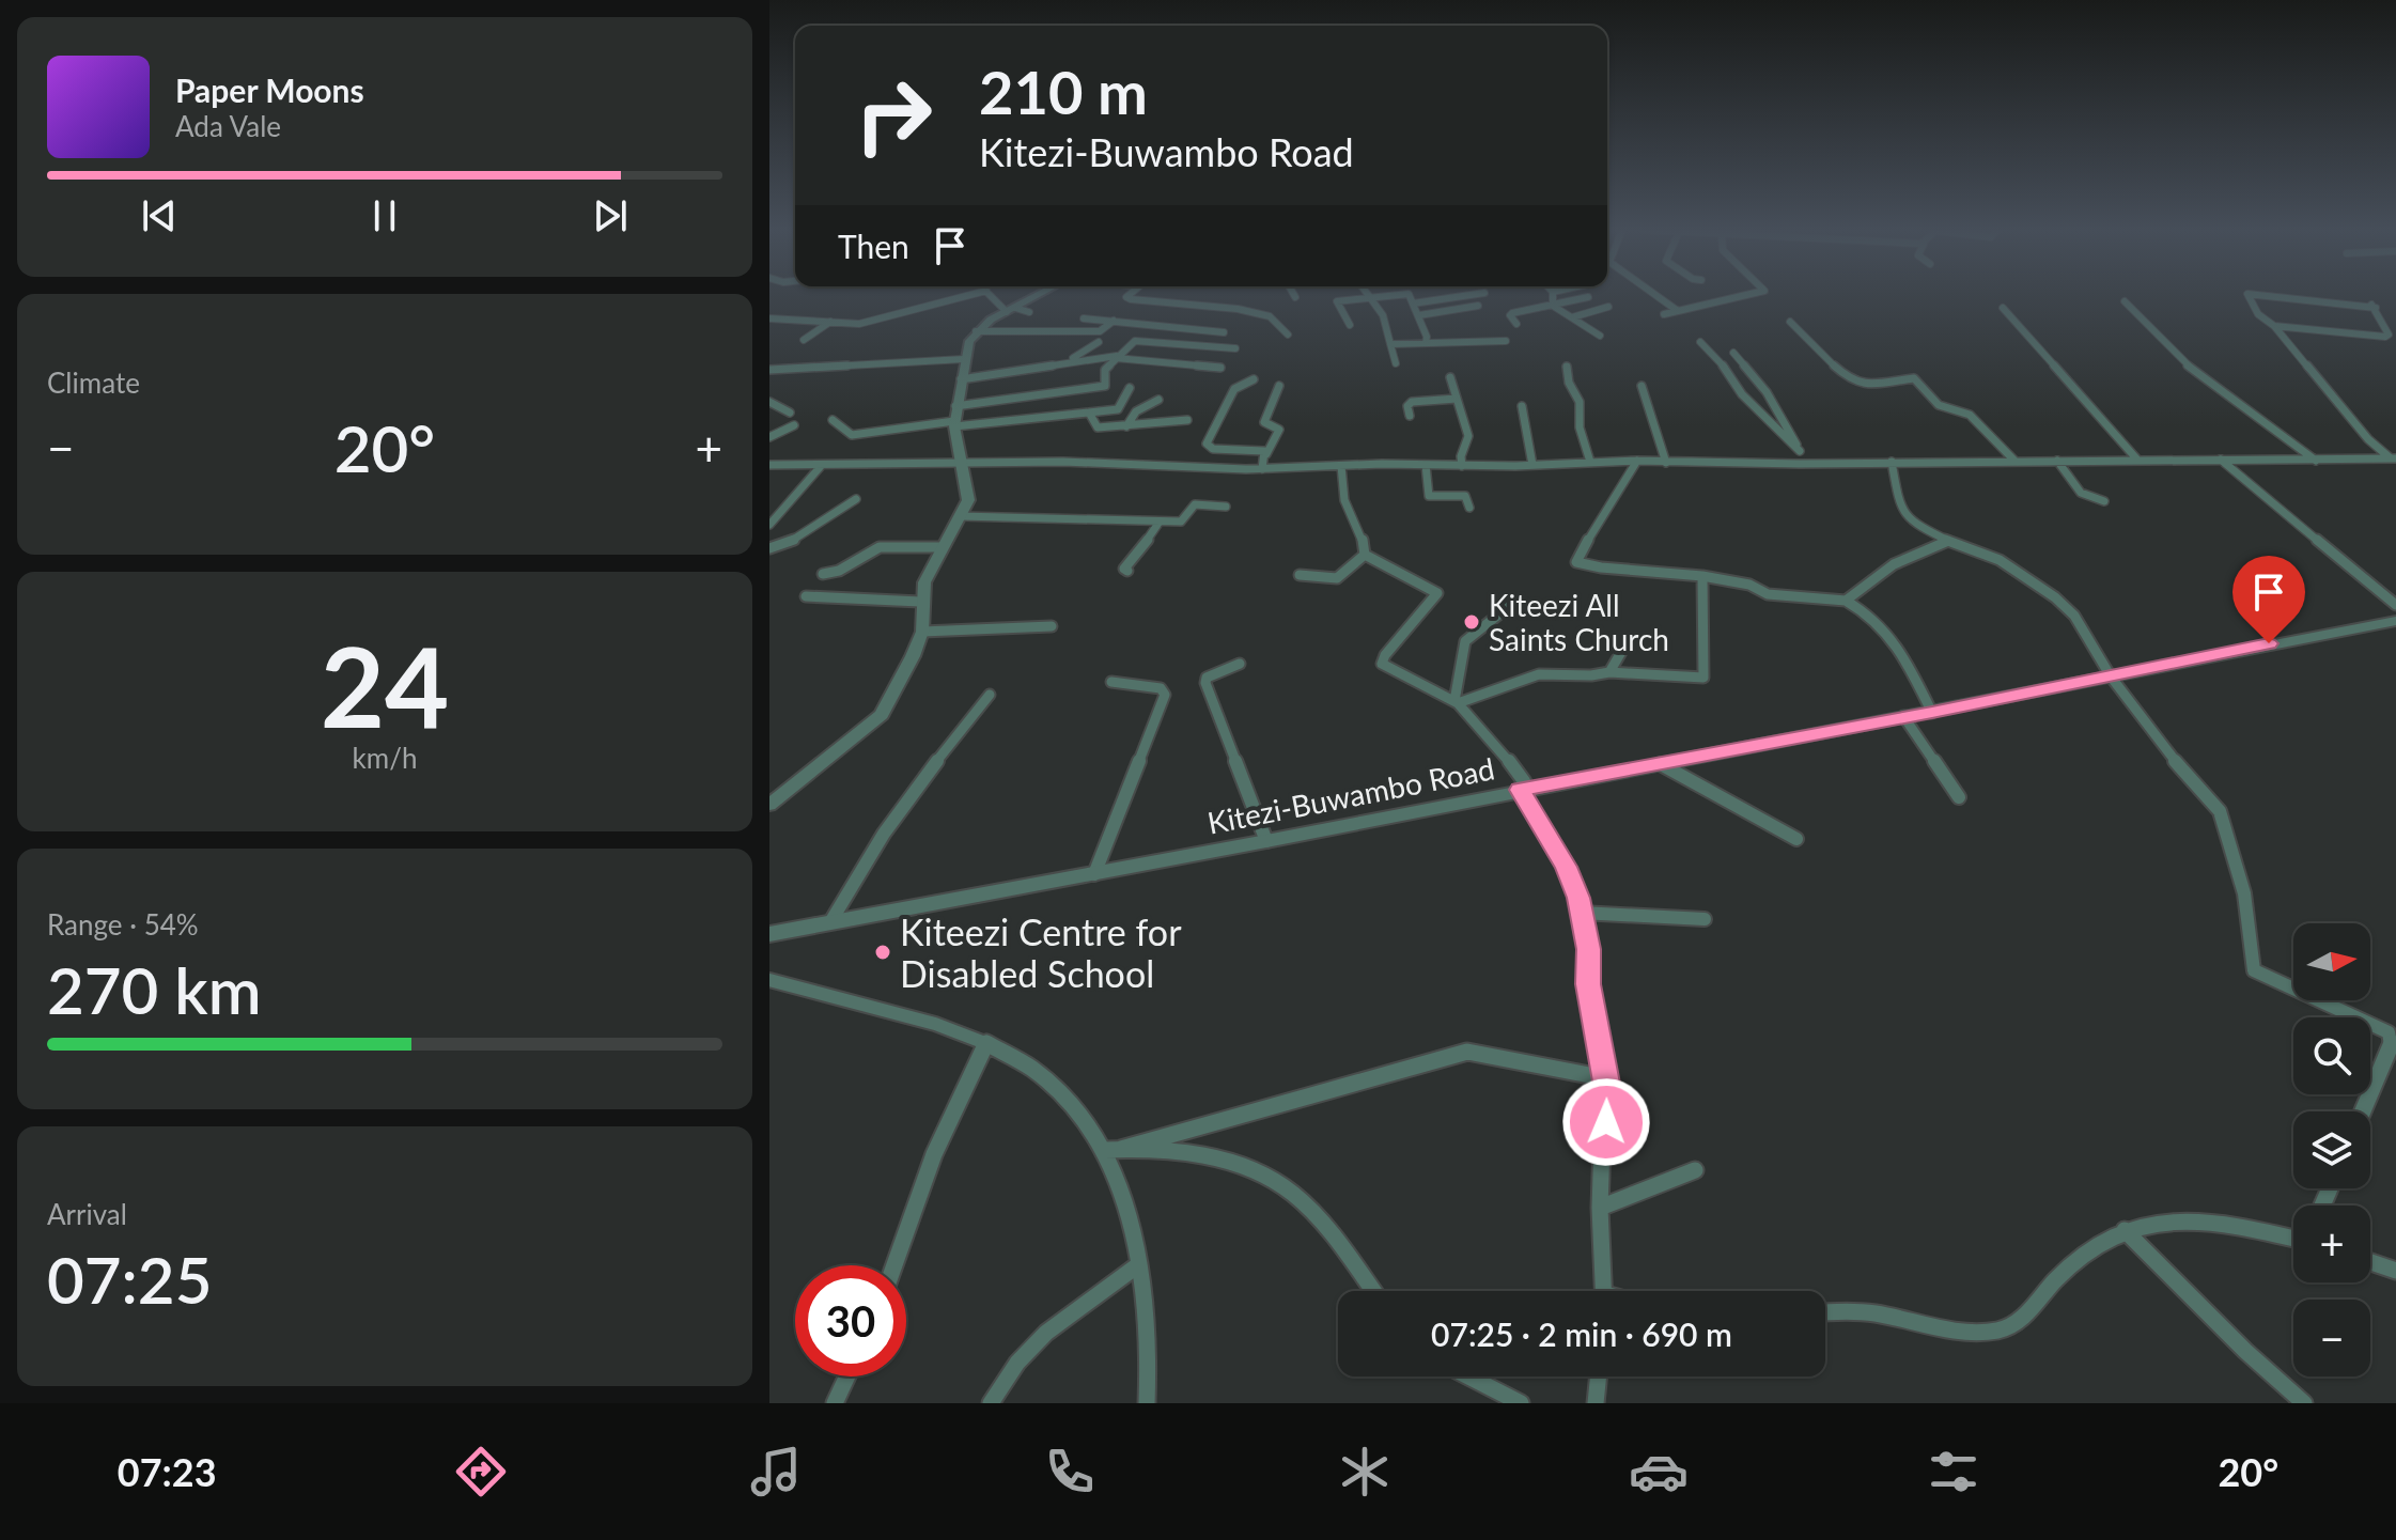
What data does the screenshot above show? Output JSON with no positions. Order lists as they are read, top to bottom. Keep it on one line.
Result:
{"streets":{"street":["Kitezi-Buwambo Road"]},"places":["Kiteezi All Saints Church","Kiteezi Centre for Disabled School"],"north":"right","page":{"turn":["210 m","Kitezi-Buwambo Road"],"song":["Paper Moons","Ada Vale"],"then":"Then","tile":["Climate",["24","km/h"],["Range · 54%","270 km"],["Arrival","07:25"]],"heat":["−","20°","+"],"map_buttons":["+","−"],"limit":"30","trip":"07:25 · 2 min · 690 m","tabs":["07:23","20°"]}}
